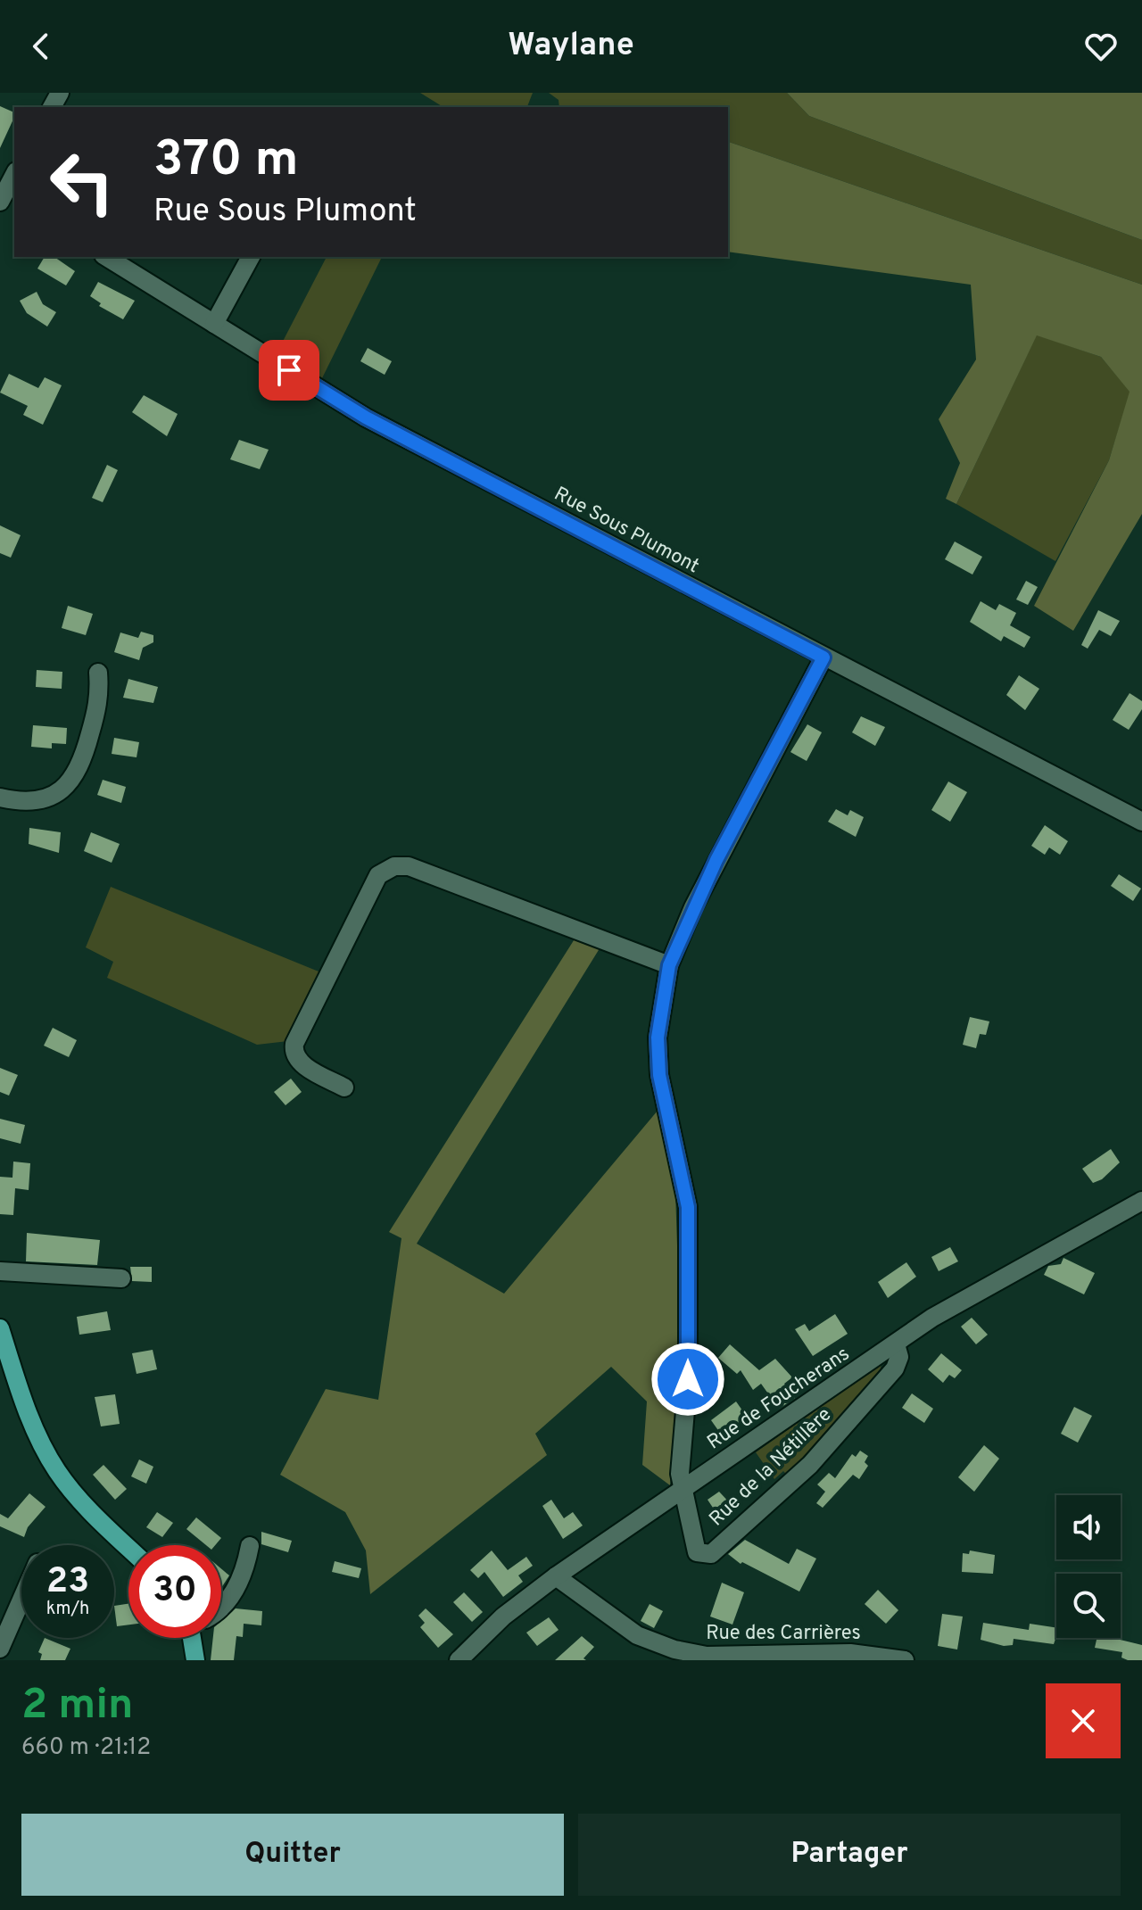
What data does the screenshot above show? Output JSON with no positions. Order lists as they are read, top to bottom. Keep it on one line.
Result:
{"streets":{"street":["Rue Sous Plumont","Rue de Foucherans","Rue de la Nétillère","Rue des Carrières"]},"crossings":[["Rue de Foucherans","Rue de la Nétillère"],["Rue de Foucherans","Rue des Carrières"]],"page":{"header":"Waylane","turn":["370 m","Rue Sous Plumont"],"speed":"23 km/h","limit":"30","heading":["2 min","660 m · 21:12"],"buttons":["Quitter","Partager"]}}
